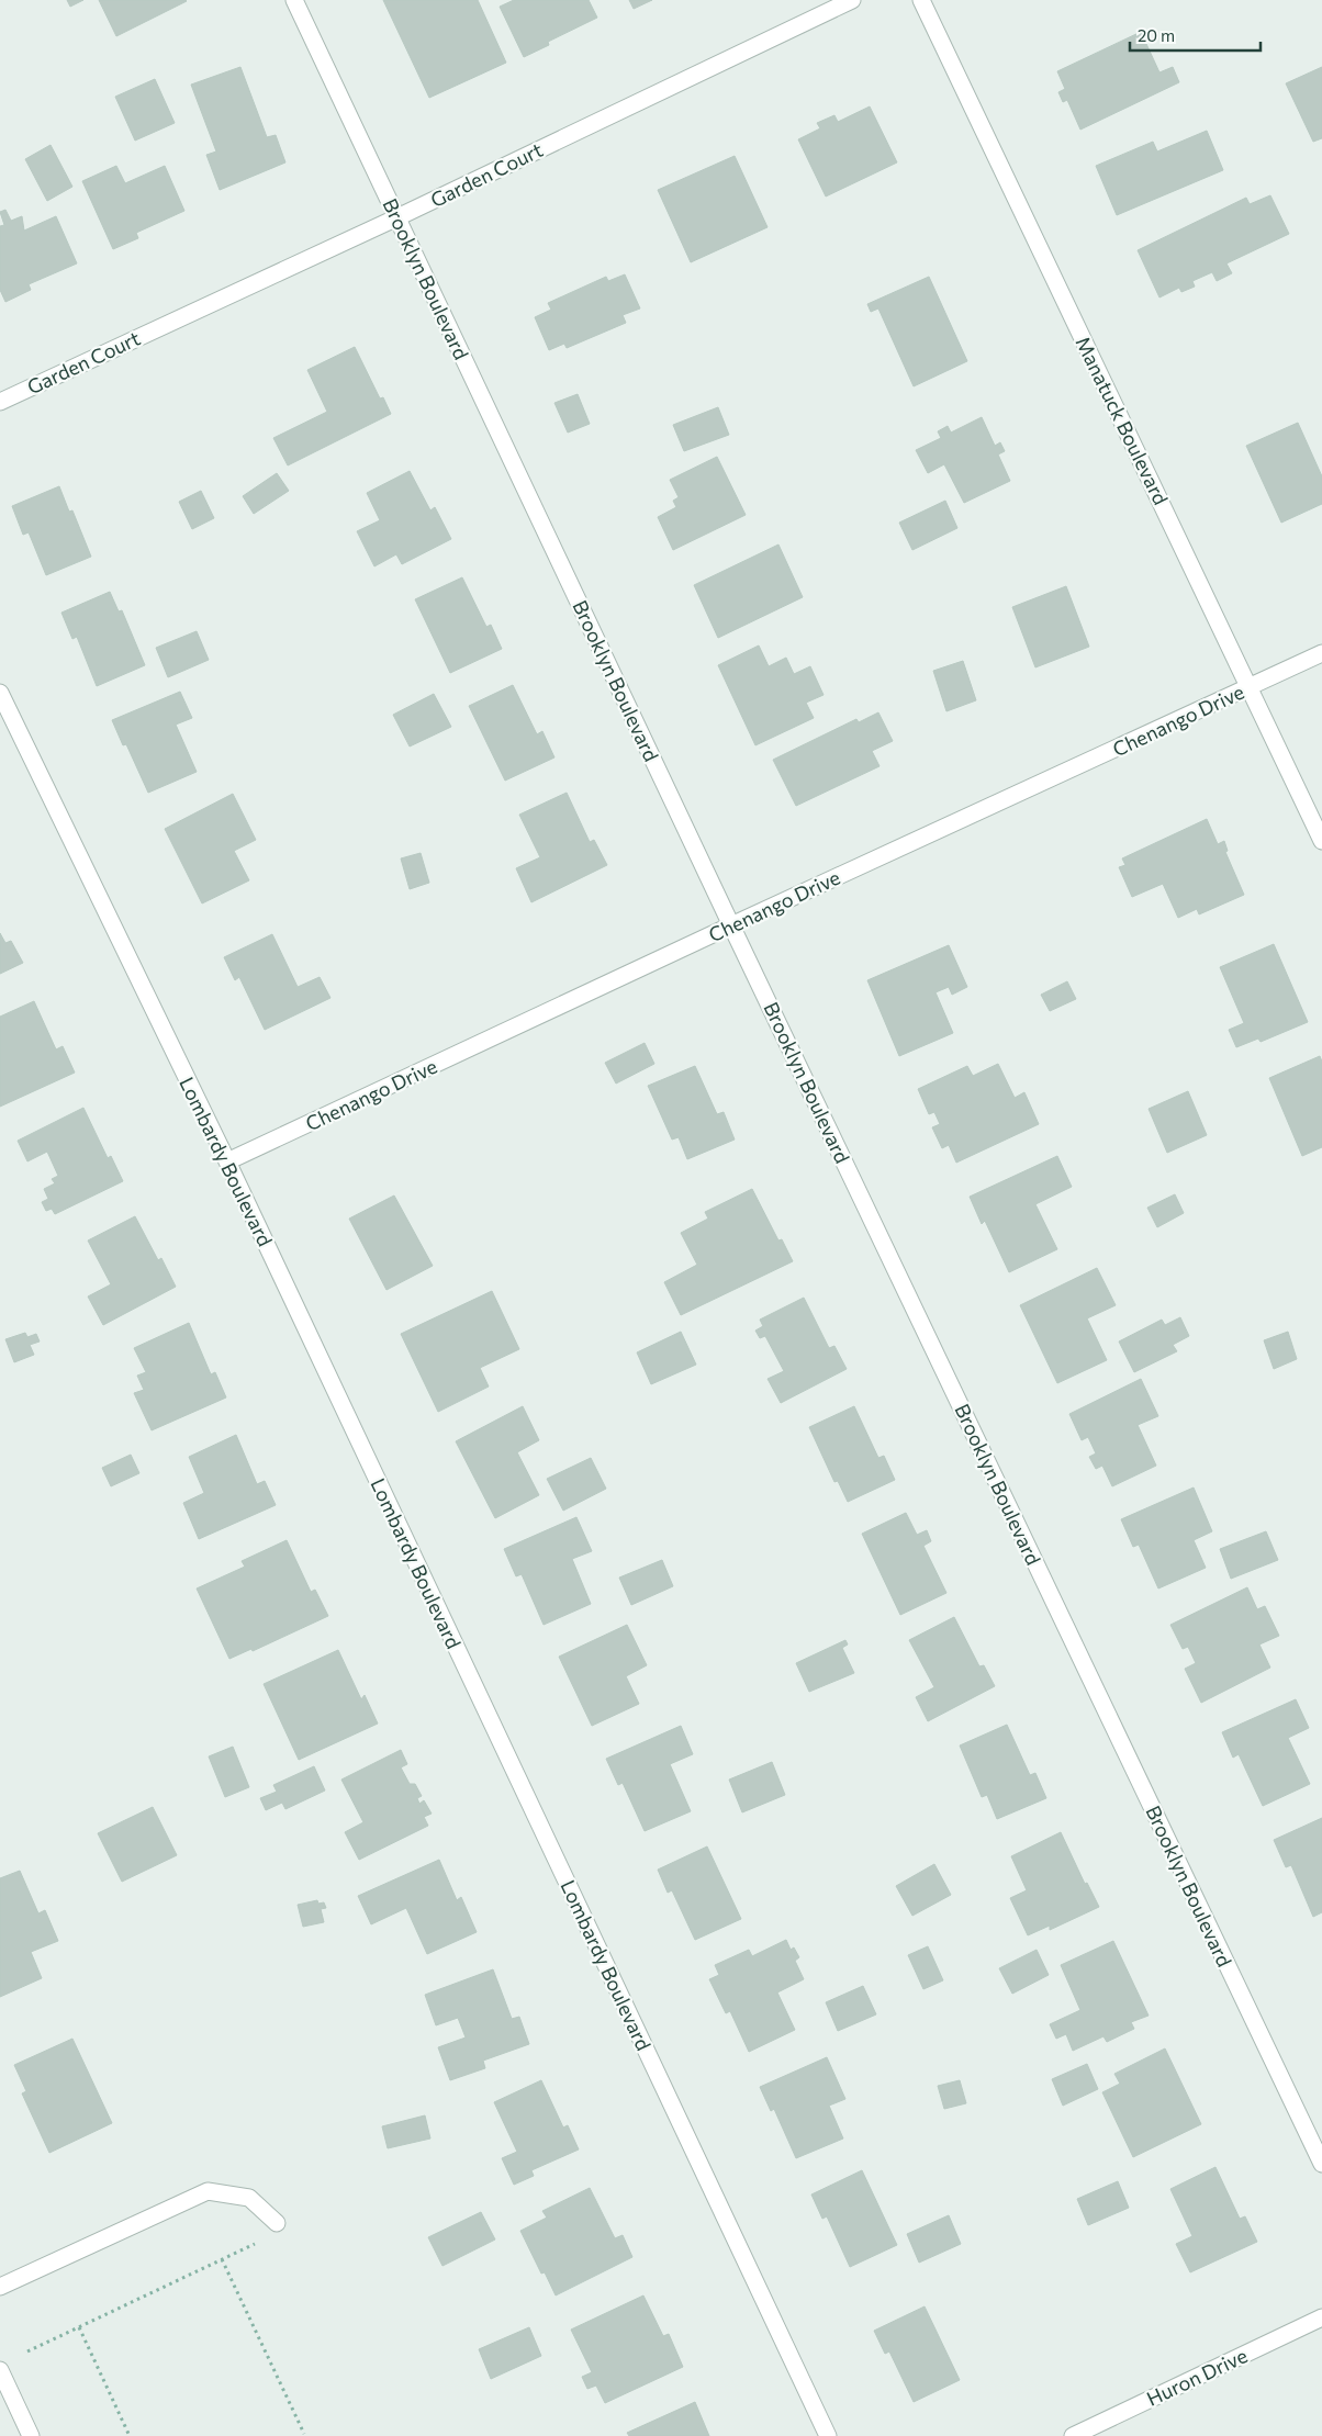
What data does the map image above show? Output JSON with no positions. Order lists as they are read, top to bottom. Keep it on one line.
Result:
{"streets":{"street":["Garden Court","Brooklyn Boulevard","Manatuck Boulevard","Chenango Drive","Lombardy Boulevard","Huron Drive"]},"crossings":[["Garden Court","Brooklyn Boulevard"],["Brooklyn Boulevard","Chenango Drive"],["Manatuck Boulevard","Chenango Drive"],["Chenango Drive","Lombardy Boulevard"]],"scale_bar":"20 m"}
